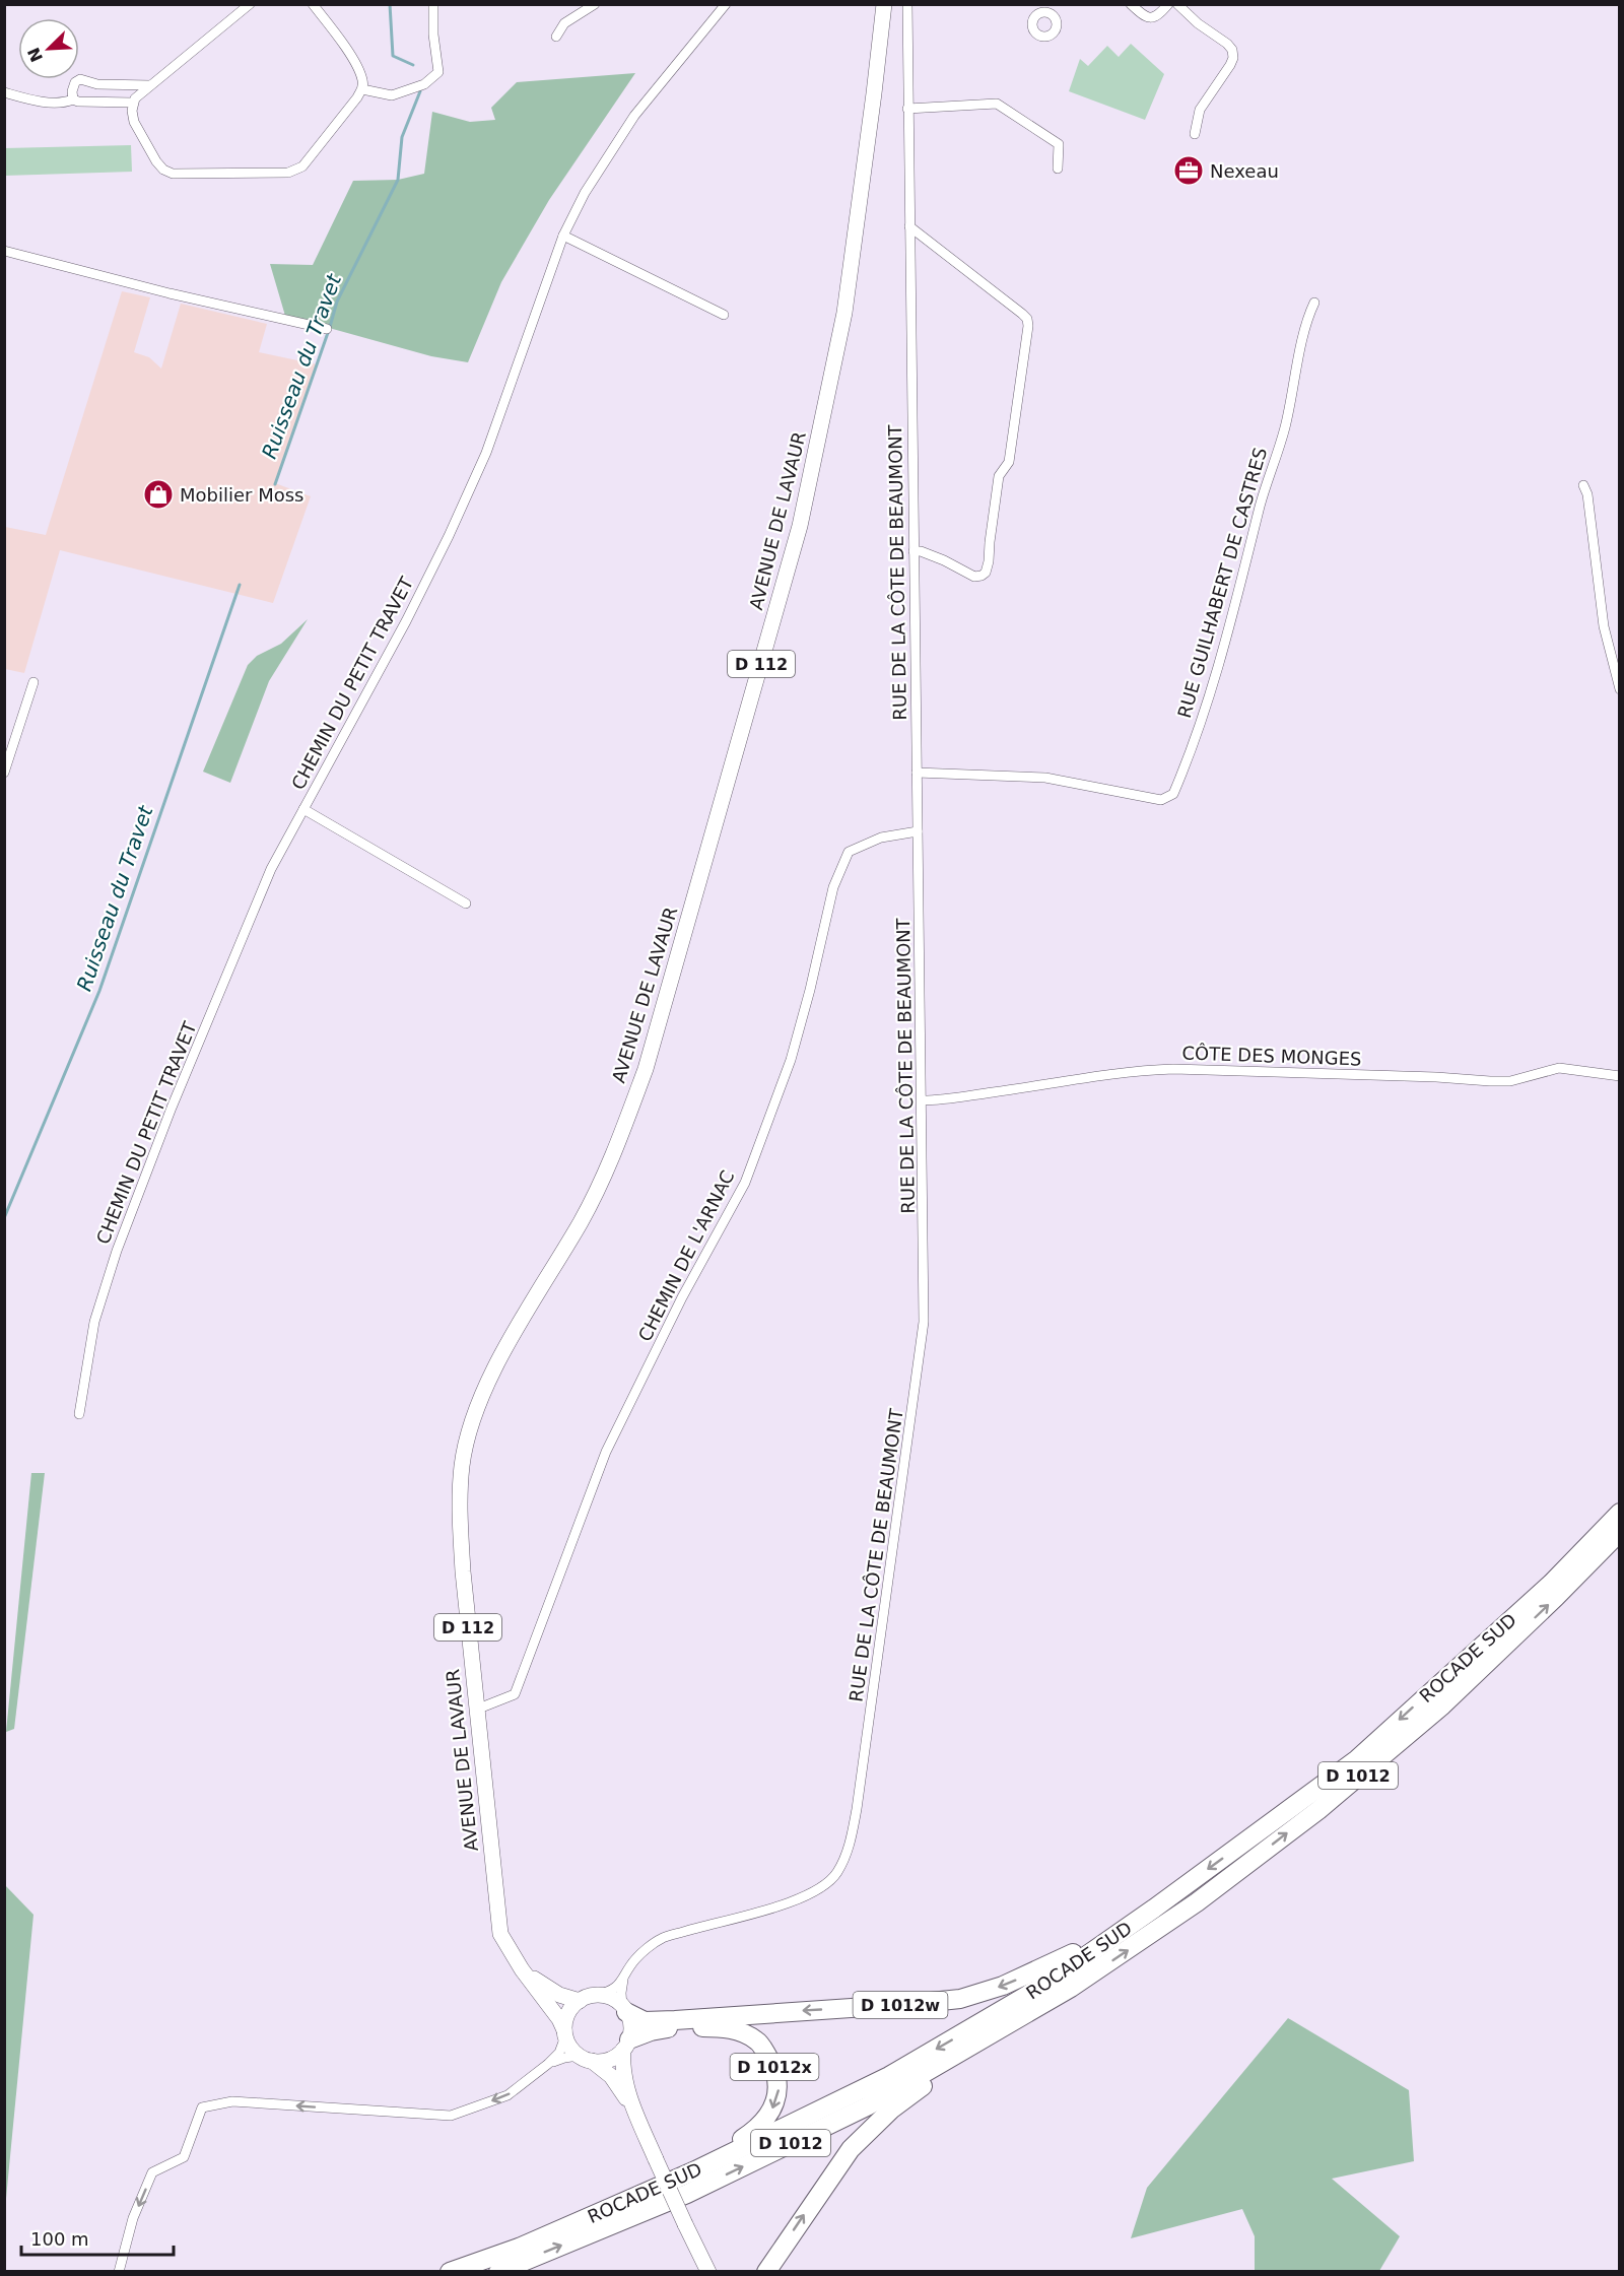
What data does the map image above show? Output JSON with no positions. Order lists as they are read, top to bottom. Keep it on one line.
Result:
{"streets":{"highway":["ROCADE SUD","D 1012","D 1012w","D 1012x"],"main road":["AVENUE DE LAVAUR","D 112"],"street":["RUE DE LA CÔTE DE BEAUMONT","RUE GUILHABERT DE CASTRES","CHEMIN DU PETIT TRAVET","CÔTE DES MONGES","CHEMIN DE L'ARNAC"]},"crossings":[["AVENUE DE LAVAUR","D 112"],["AVENUE DE LAVAUR","CHEMIN DE L'ARNAC"],["RUE DE LA CÔTE DE BEAUMONT","RUE GUILHABERT DE CASTRES"],["RUE DE LA CÔTE DE BEAUMONT","D 112"],["RUE DE LA CÔTE DE BEAUMONT","CÔTE DES MONGES"],["RUE DE LA CÔTE DE BEAUMONT","CHEMIN DE L'ARNAC"],["RUE DE LA CÔTE DE BEAUMONT","D 1012w"],["RUE DE LA CÔTE DE BEAUMONT","D 1012x"],["D 112","D 1012w"],["D 112","D 1012x"],["ROCADE SUD","D 1012w"],["ROCADE SUD","D 1012x"],["D 1012w","D 1012x"]],"water":["Ruisseau du Travet"],"places":{"office":["Nexeau"],"shop":["Mobilier Moss"]},"scale_bar":"100 m","north":"bottom left"}
